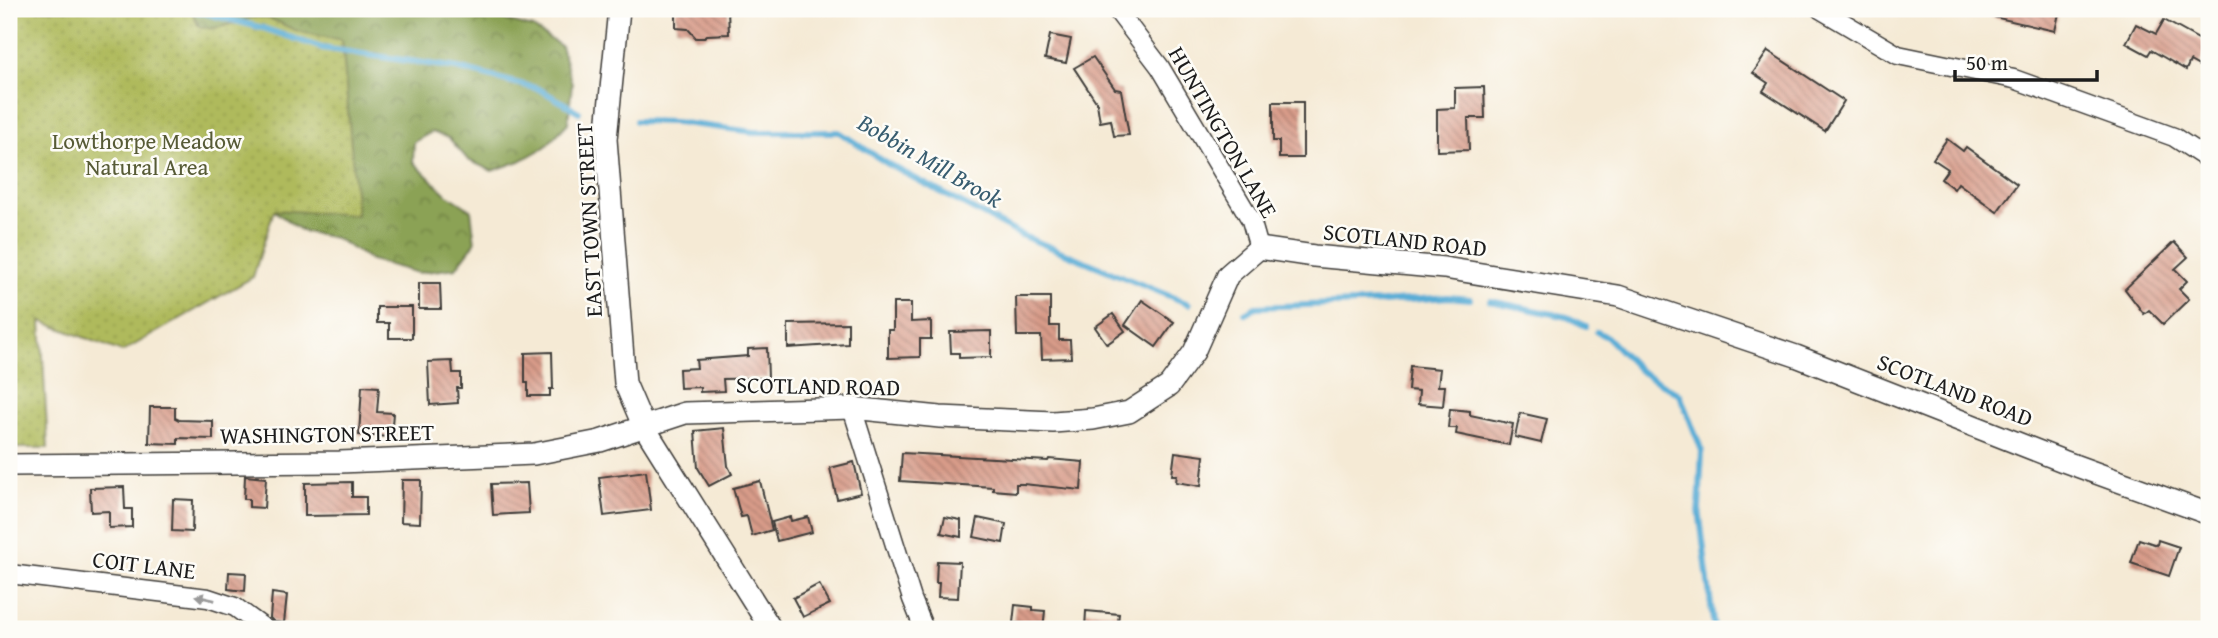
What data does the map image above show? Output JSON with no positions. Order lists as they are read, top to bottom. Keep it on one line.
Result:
{"streets":{"street":["HUNTINGTON LANE","EAST TOWN STREET","SCOTLAND ROAD","WASHINGTON STREET","COIT LANE"]},"crossings":[["HUNTINGTON LANE","SCOTLAND ROAD"],["EAST TOWN STREET","SCOTLAND ROAD"],["EAST TOWN STREET","WASHINGTON STREET"],["SCOTLAND ROAD","WASHINGTON STREET"]],"one_way":["COIT LANE"],"water":["Bobbin Mill Brook"],"parks":["Lowthorpe Meadow Natural Area"],"scale_bar":"50 m"}
